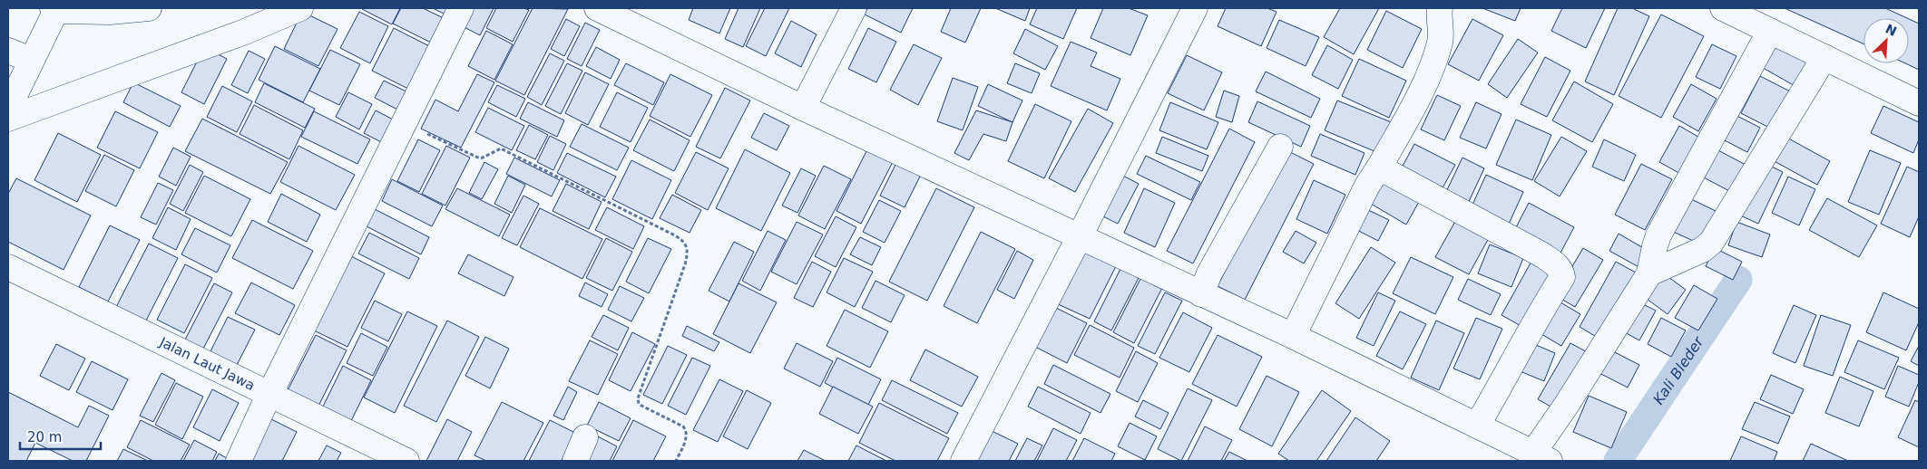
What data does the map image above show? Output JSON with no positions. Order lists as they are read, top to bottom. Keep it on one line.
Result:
{"streets":{"street":["Jalan Laut Jawa"]},"water":["Kali Bleder"],"scale_bar":"20 m","north":"top right"}
